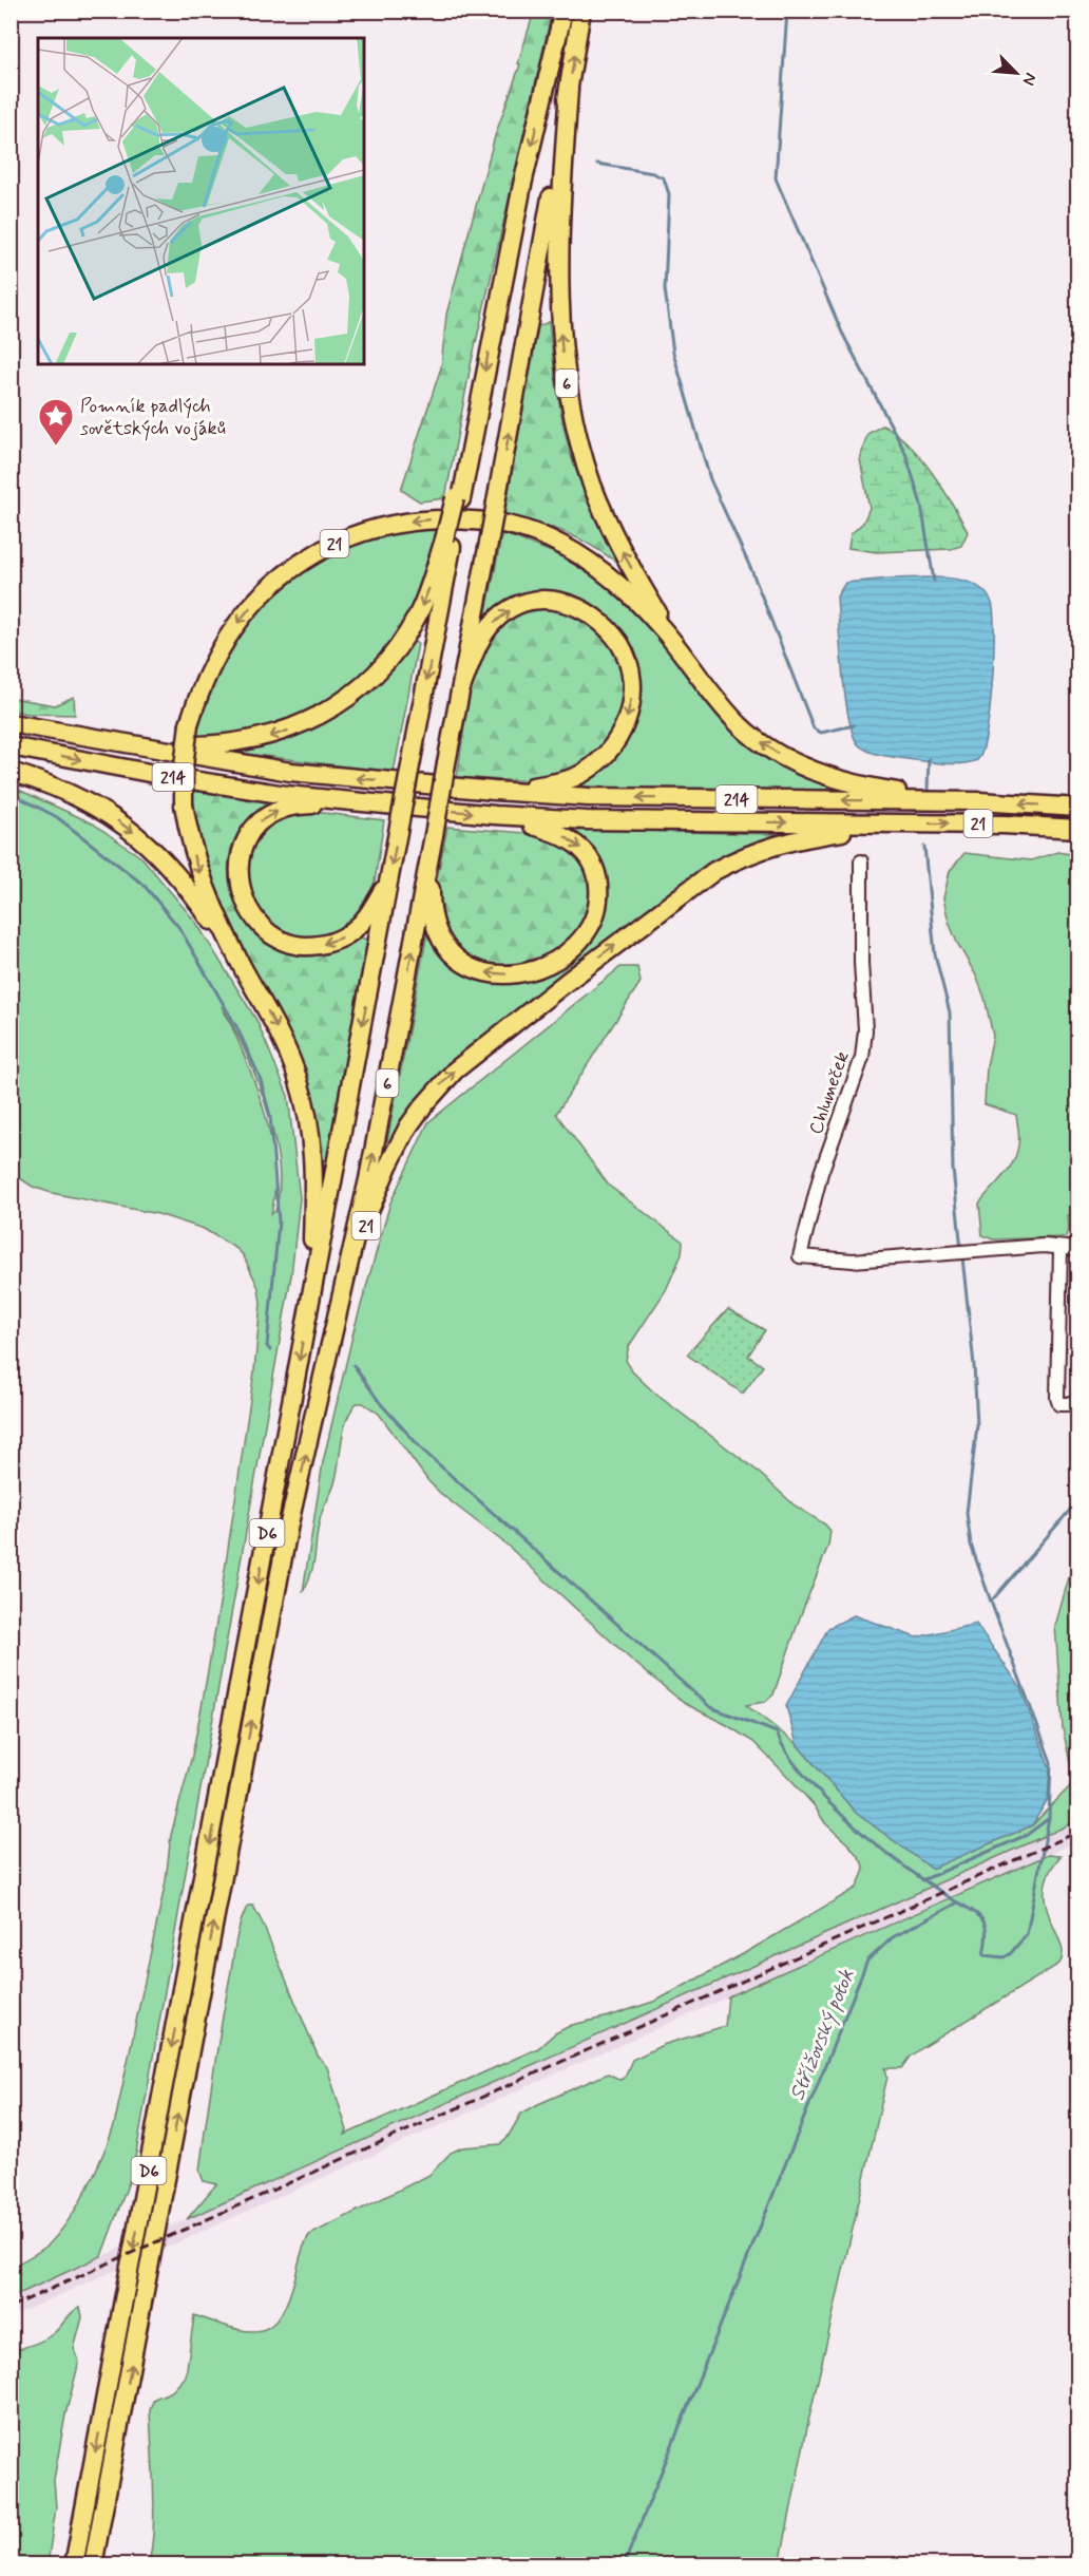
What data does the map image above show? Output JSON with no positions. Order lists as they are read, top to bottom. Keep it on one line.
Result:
{"streets":{"highway":["6","21","214","D6"],"street":["Chlumeček"]},"crossings":[["6","21"],["6","214"],["6","D6"],["21","214"],["21","D6"]],"water":["Střížovský potok"],"places":{"place":["Pomník padlých sovětských vojáků"]},"north":"bottom right"}
